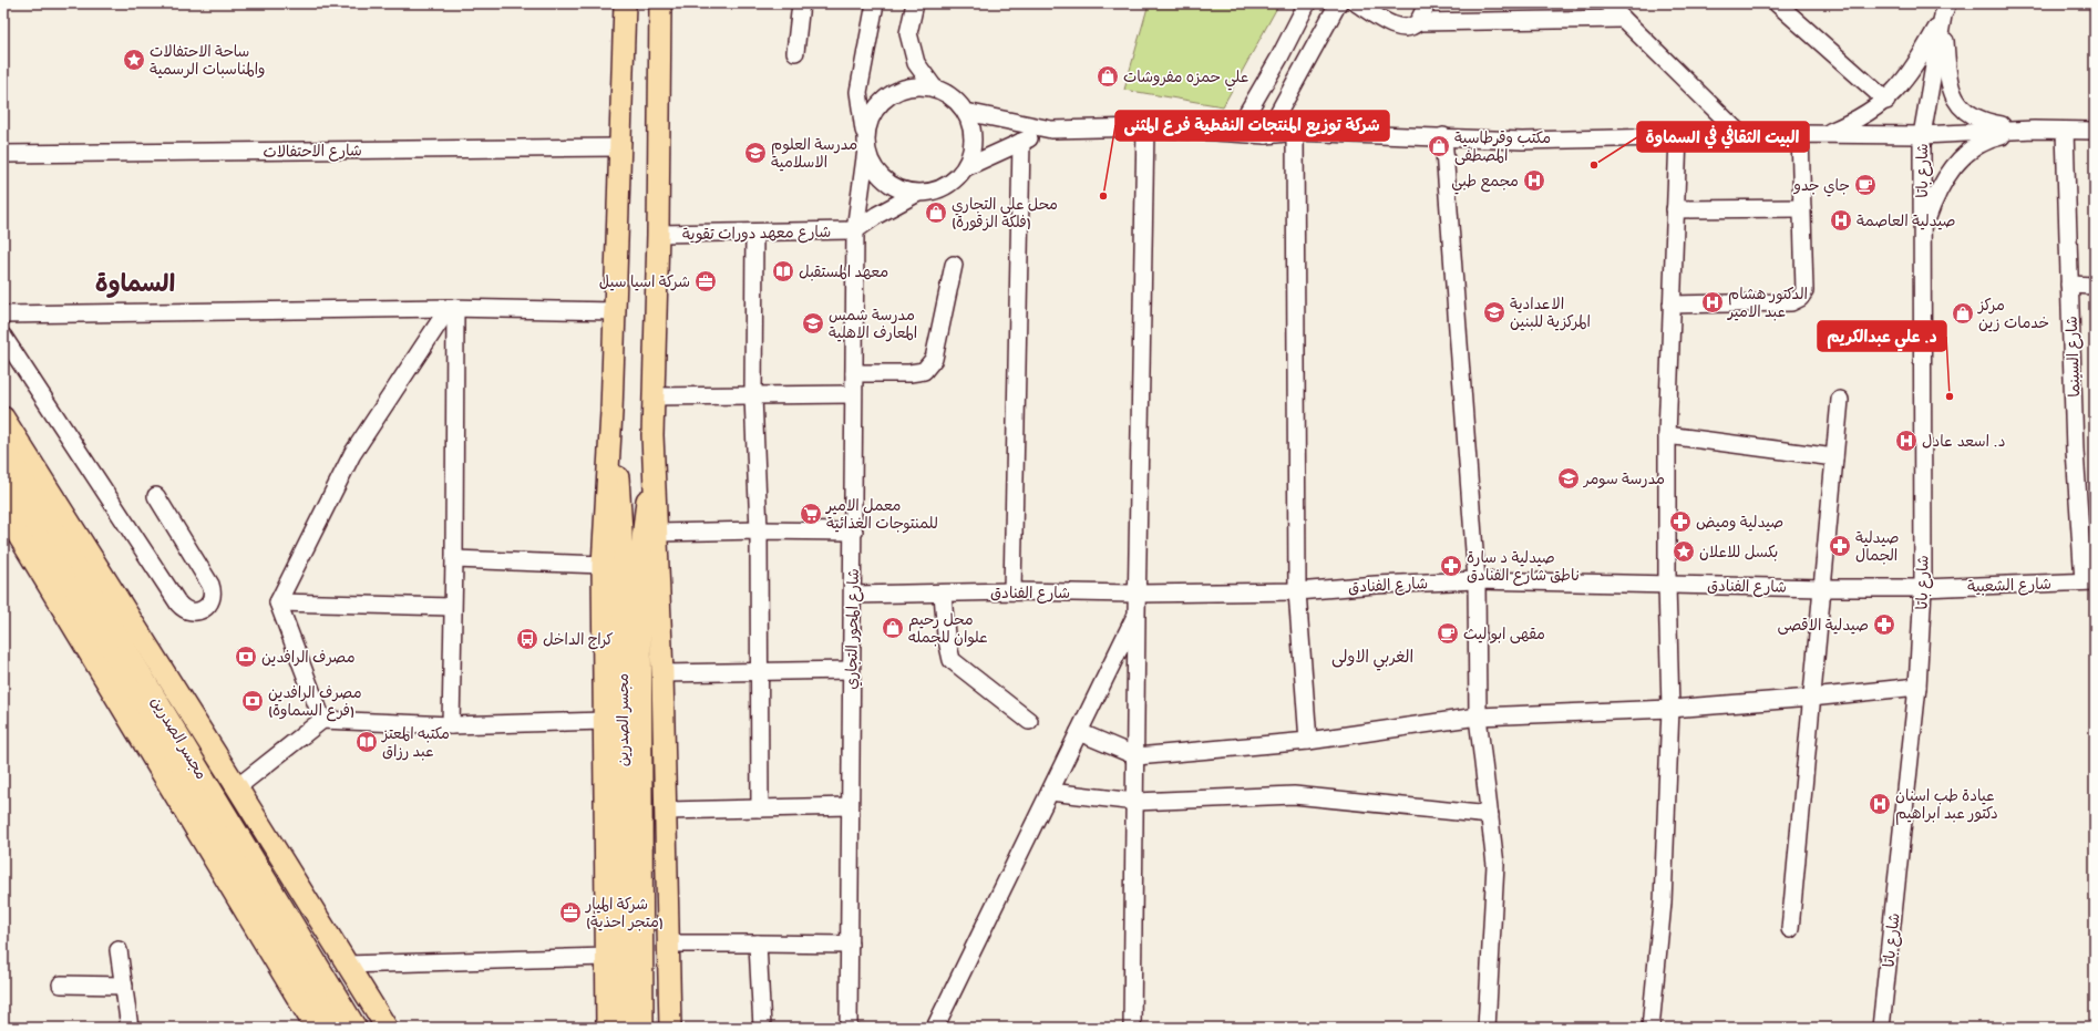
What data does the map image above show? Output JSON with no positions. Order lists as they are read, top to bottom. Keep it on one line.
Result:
{"streets":{"main road":["مجسر الصدرين"],"street":["شارع الاحتفالات","شارع باتا","شارع معهد دورات تقوية","شارع السينما","شارع الفنادق","شارع الشعبية","شارع المحور التجاري"]},"crossings":[["شارع باتا","شارع الفنادق"],["شارع باتا","شارع الشعبية"],["شارع معهد دورات تقوية","شارع المحور التجاري"],["شارع السينما","شارع الشعبية"],["شارع الفنادق","شارع الشعبية"],["شارع الفنادق","شارع المحور التجاري"]],"districts":["السماوة","الغربي الاولى"],"places":{"place":["ساحة الاحتفالات والمناسبات الرسمية","بكسل للاعلان"],"shop":["علي حمزه مفروشات","مكتب وقرطاسية المصطفى","محل علي التجاري (فلكة الزقورة)","مركز خدمات زين","محل رحيم علوان للجمله"],"school or university":["مدرسة العلوم الاسلامية","الاعدادية المركزية للبنين","مدرسة شمس المعارف الاهلية","مدرسة سومر"],"other":["البيت الثقافي في السماوة","شركة توزيع المنتجات النفطية فرع المثنى","د. علي عبدالكريم"],"hospital":["مجمع طبي","صيدلية العاصمة","الدكتور هشام عبد الامير","د. اسعد عادل","عيادة طب اسنان دكتور عبد ابراهيم"],"cafe":["جاي جدو","مقهى ابو ليث"],"library":["معهد المستقبل","مكتبه المعتز عبد رزاق"],"office":["شركة اسيا سيل","شركة الميار (متجر احذية)"],"supermarket":["معمل الامير للمنتوجات الغذائية"],"pharmacy":["صيدلية وميض","صيدلية الجمال","صيدلية د سارة ناطق شارع الفنادق","صيدلية الاقصى"],"bus stop":["كراج الداخل"],"bank":["مصرف الرافدين","مصرف الرافدين (فرع السماوة)"]}}
